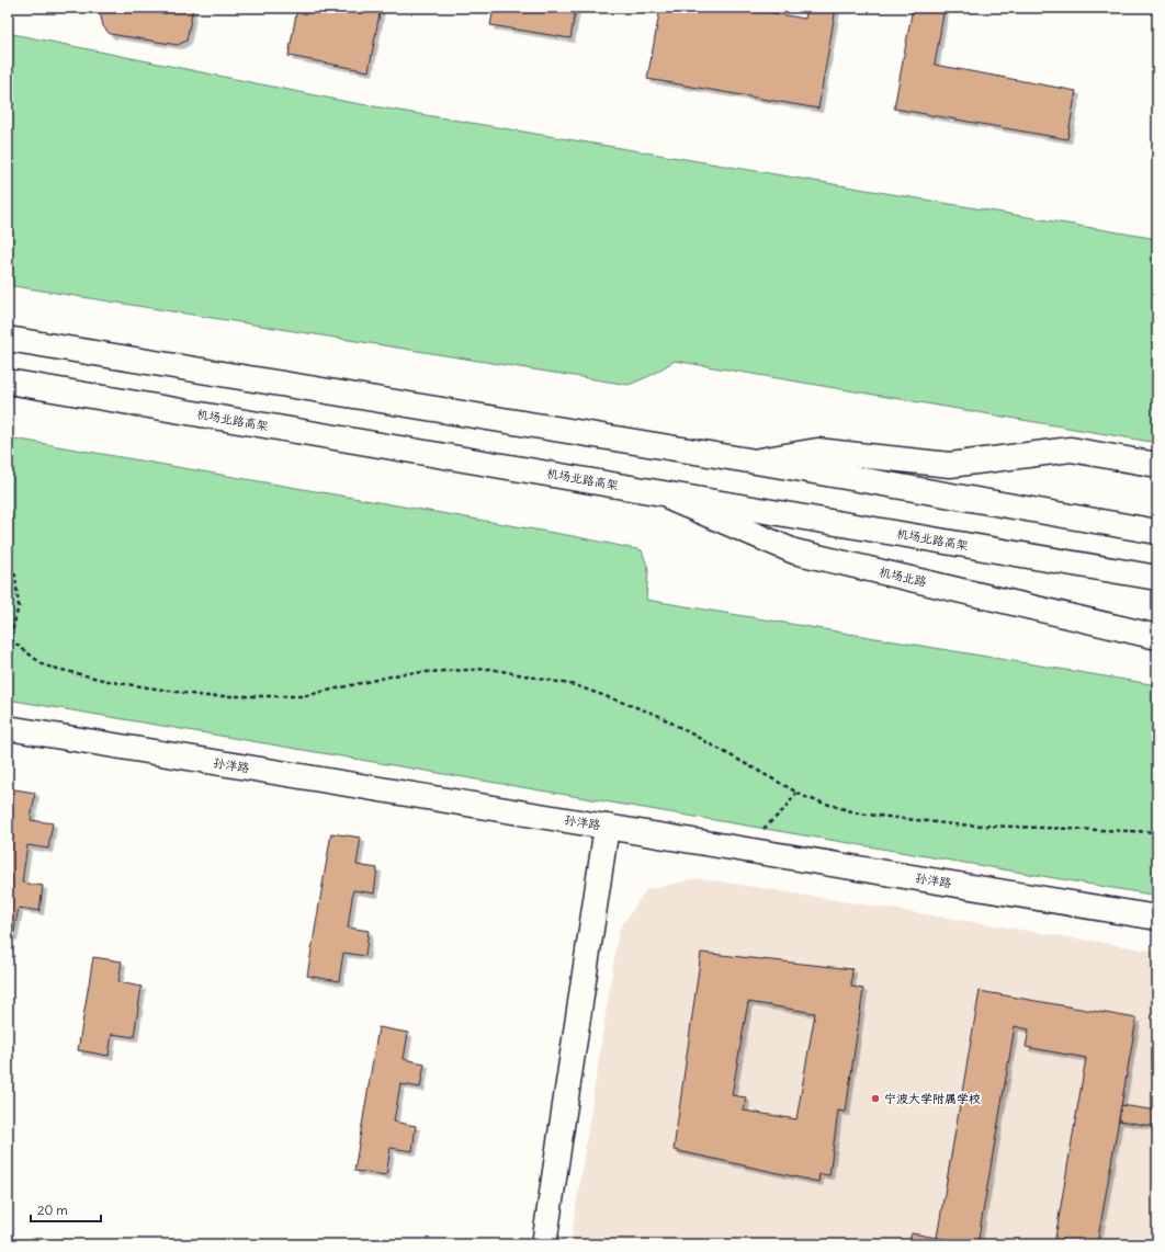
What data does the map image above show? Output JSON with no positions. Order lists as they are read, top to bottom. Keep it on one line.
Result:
{"streets":{"main road":["机场北路高架","机场北路","孙洋路"]},"crossings":[["机场北路高架","机场北路"]],"places":["宁波大学附属学校"],"scale_bar":"20 m"}
